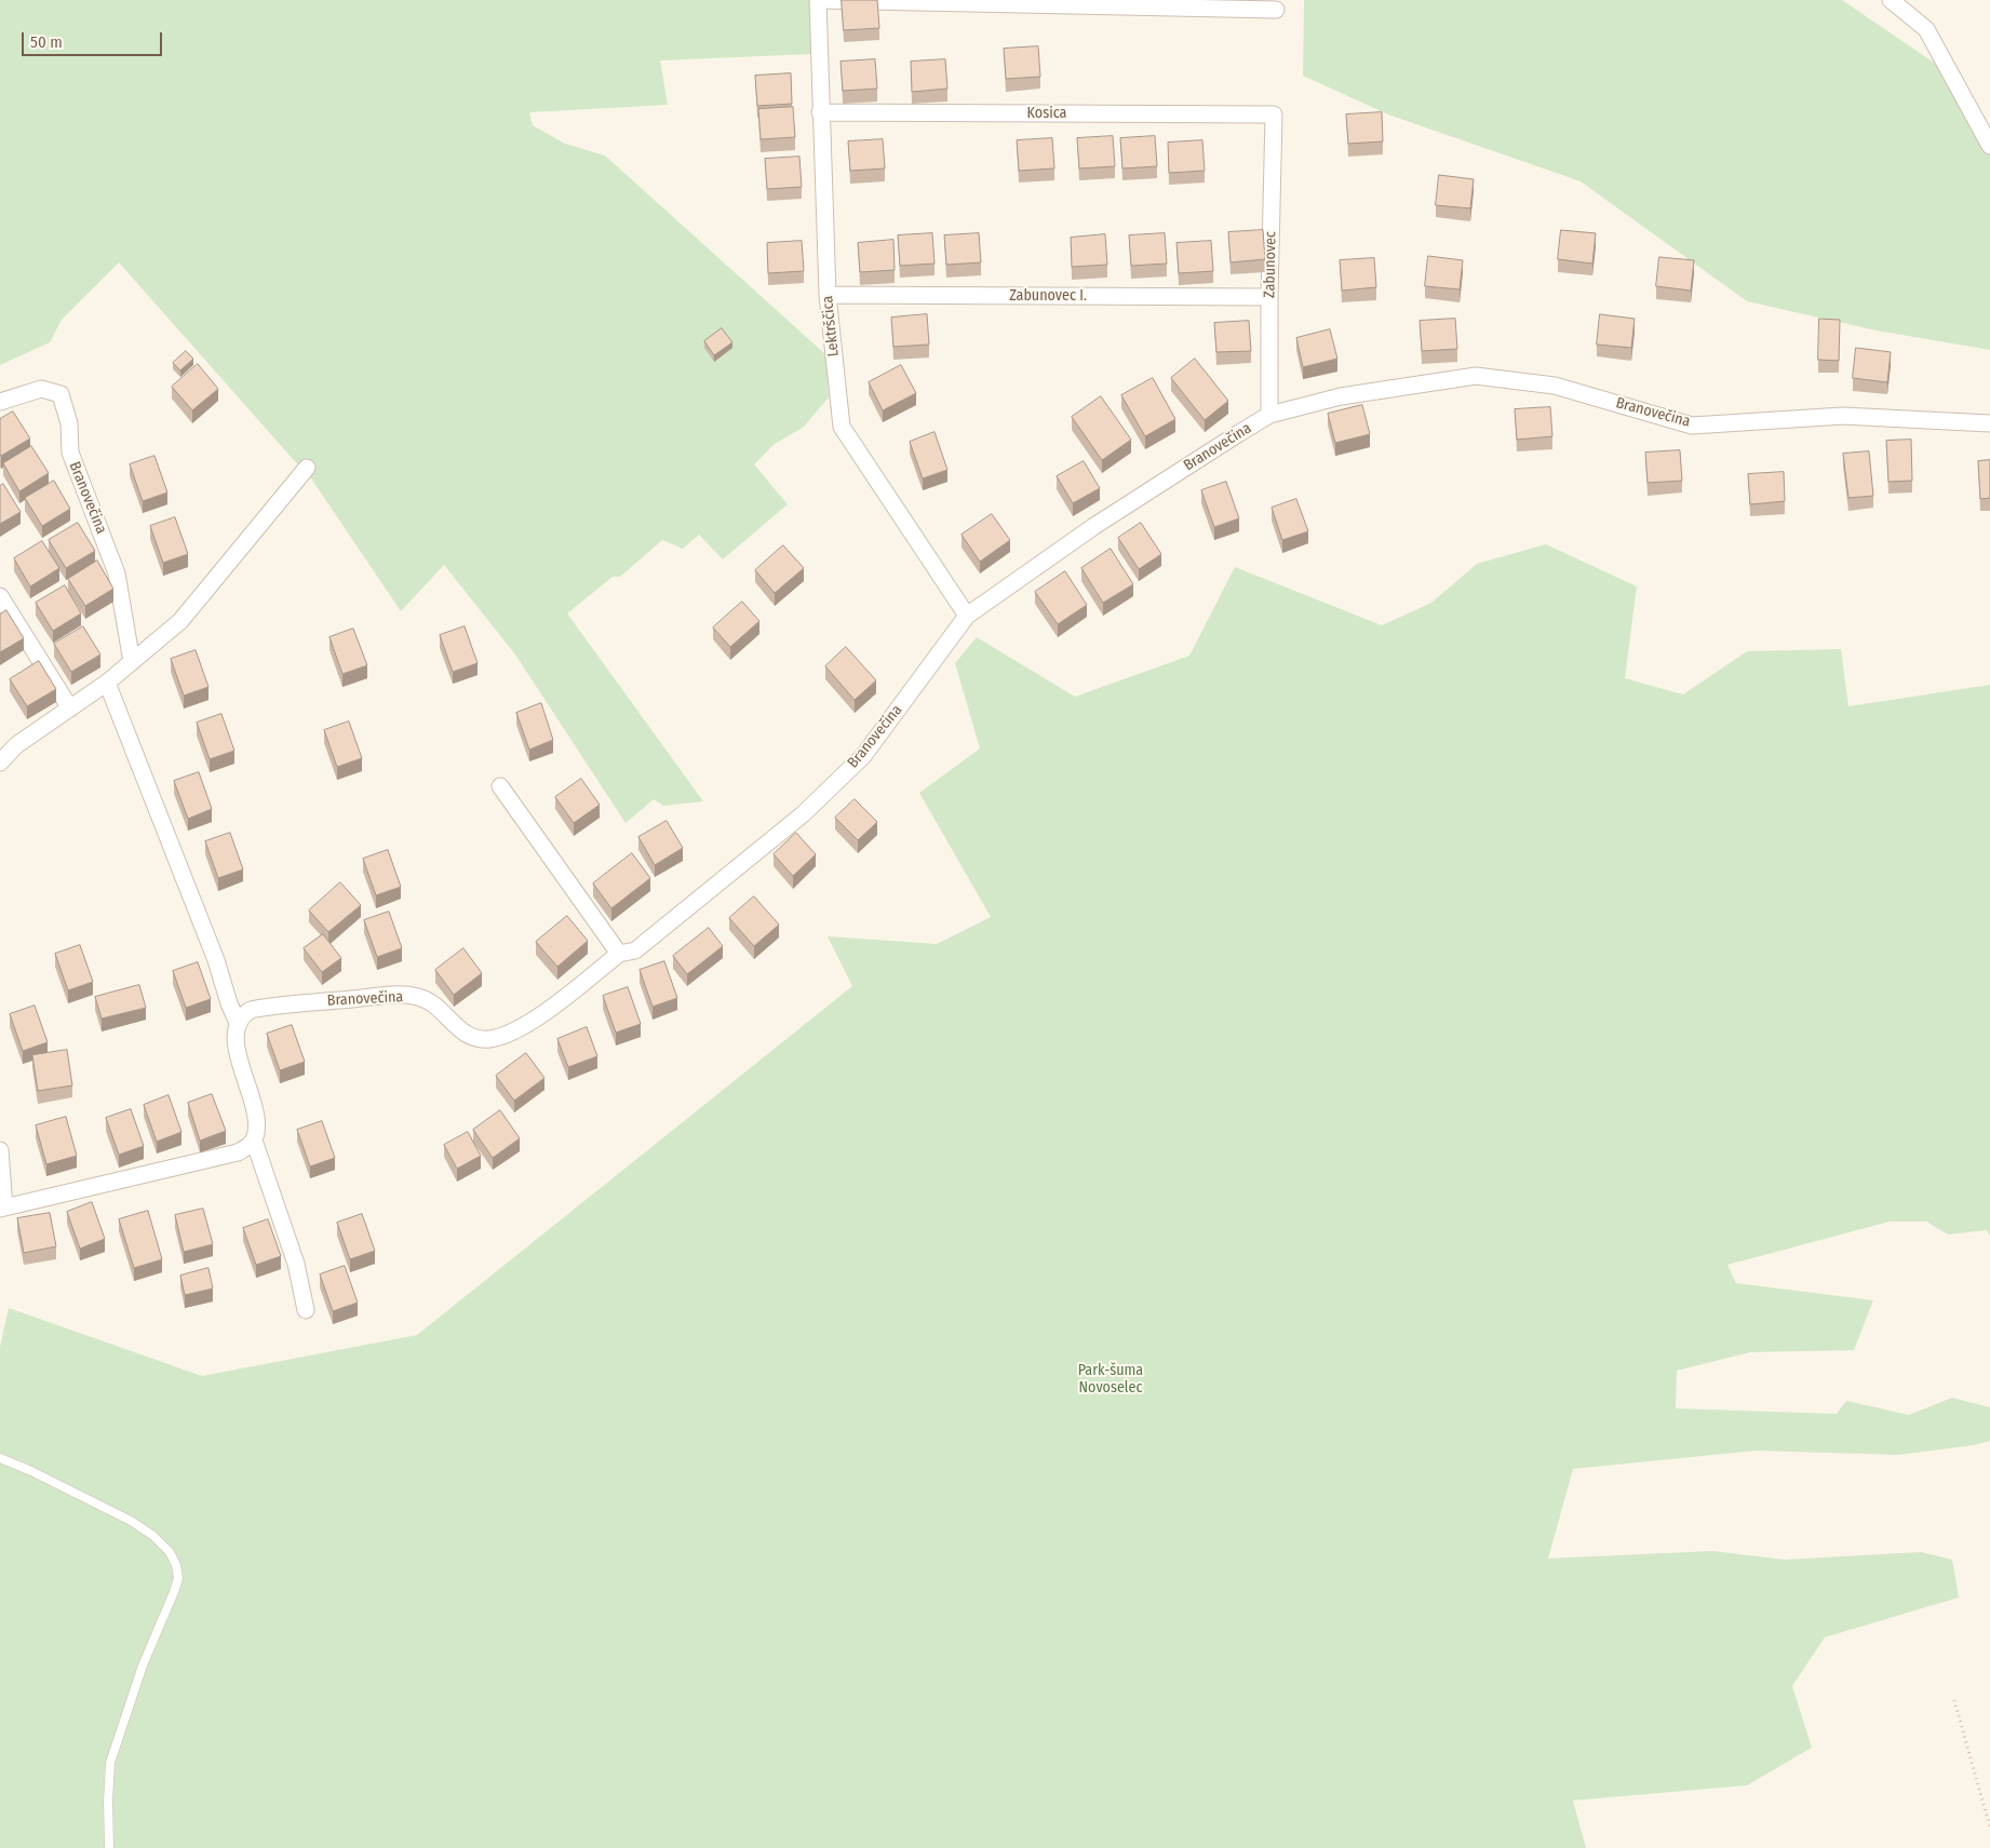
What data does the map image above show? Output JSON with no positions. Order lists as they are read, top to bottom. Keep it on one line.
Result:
{"streets":{"street":["Kosica","Zabunovec","Zabunovec I.","Lektrščica","Branovečina"]},"crossings":[["Kosica","Zabunovec"],["Kosica","Lektrščica"],["Zabunovec","Zabunovec I."],["Zabunovec","Branovečina"],["Zabunovec I.","Lektrščica"],["Lektrščica","Branovečina"]],"parks":["Park-šuma Novoselec"],"scale_bar":"50 m"}
